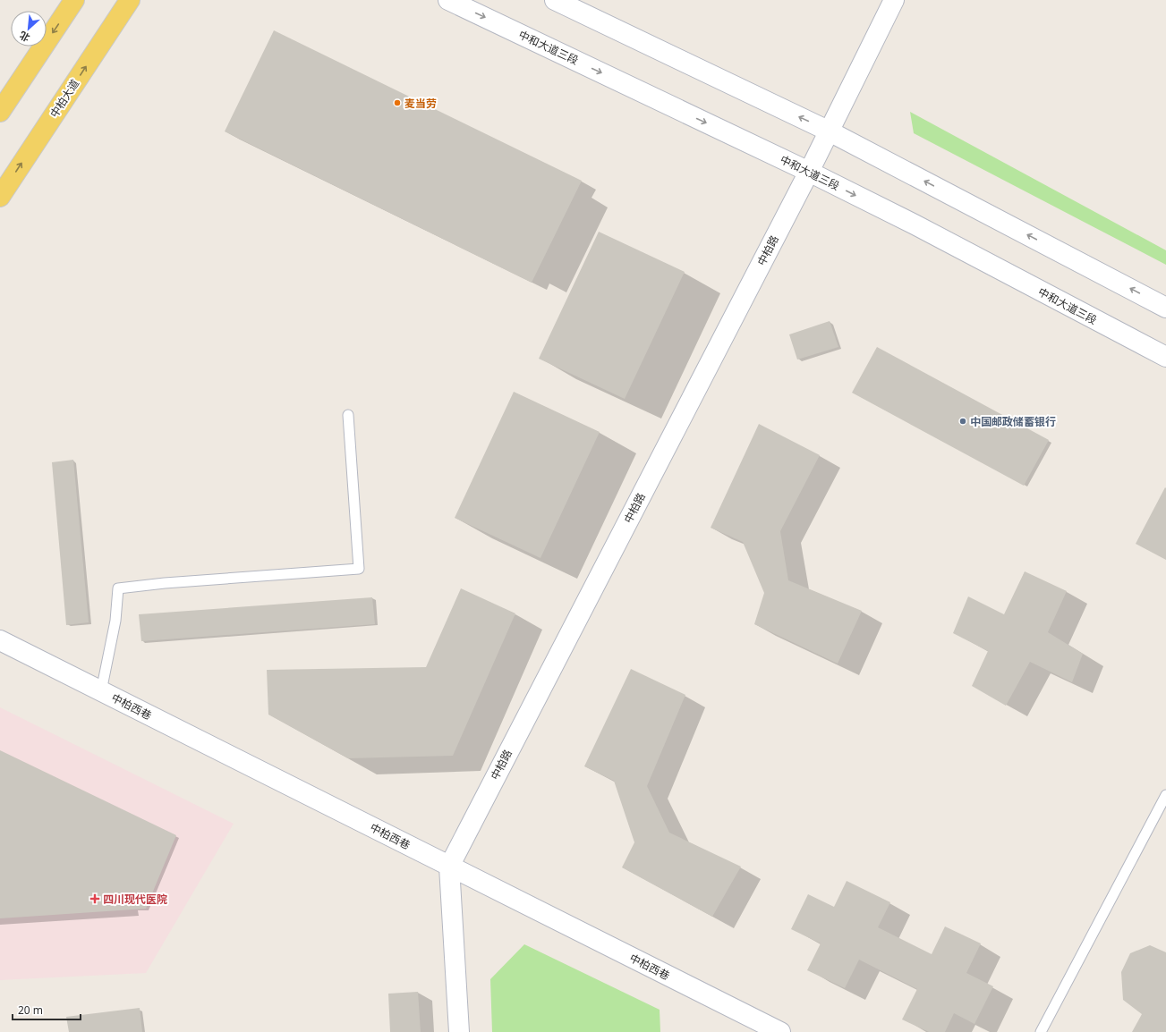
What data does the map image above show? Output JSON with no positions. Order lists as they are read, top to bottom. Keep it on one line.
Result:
{"streets":{"main road":["中柏大道"],"street":["中和大道三段","中柏路","中柏西巷"]},"crossings":[["中和大道三段","中柏路"],["中柏路","中柏西巷"]],"places":{"other":["麦当劳","中国邮政储蓄银行"],"health":["四川现代医院"]},"scale_bar":"20 m","north":"bottom left"}
